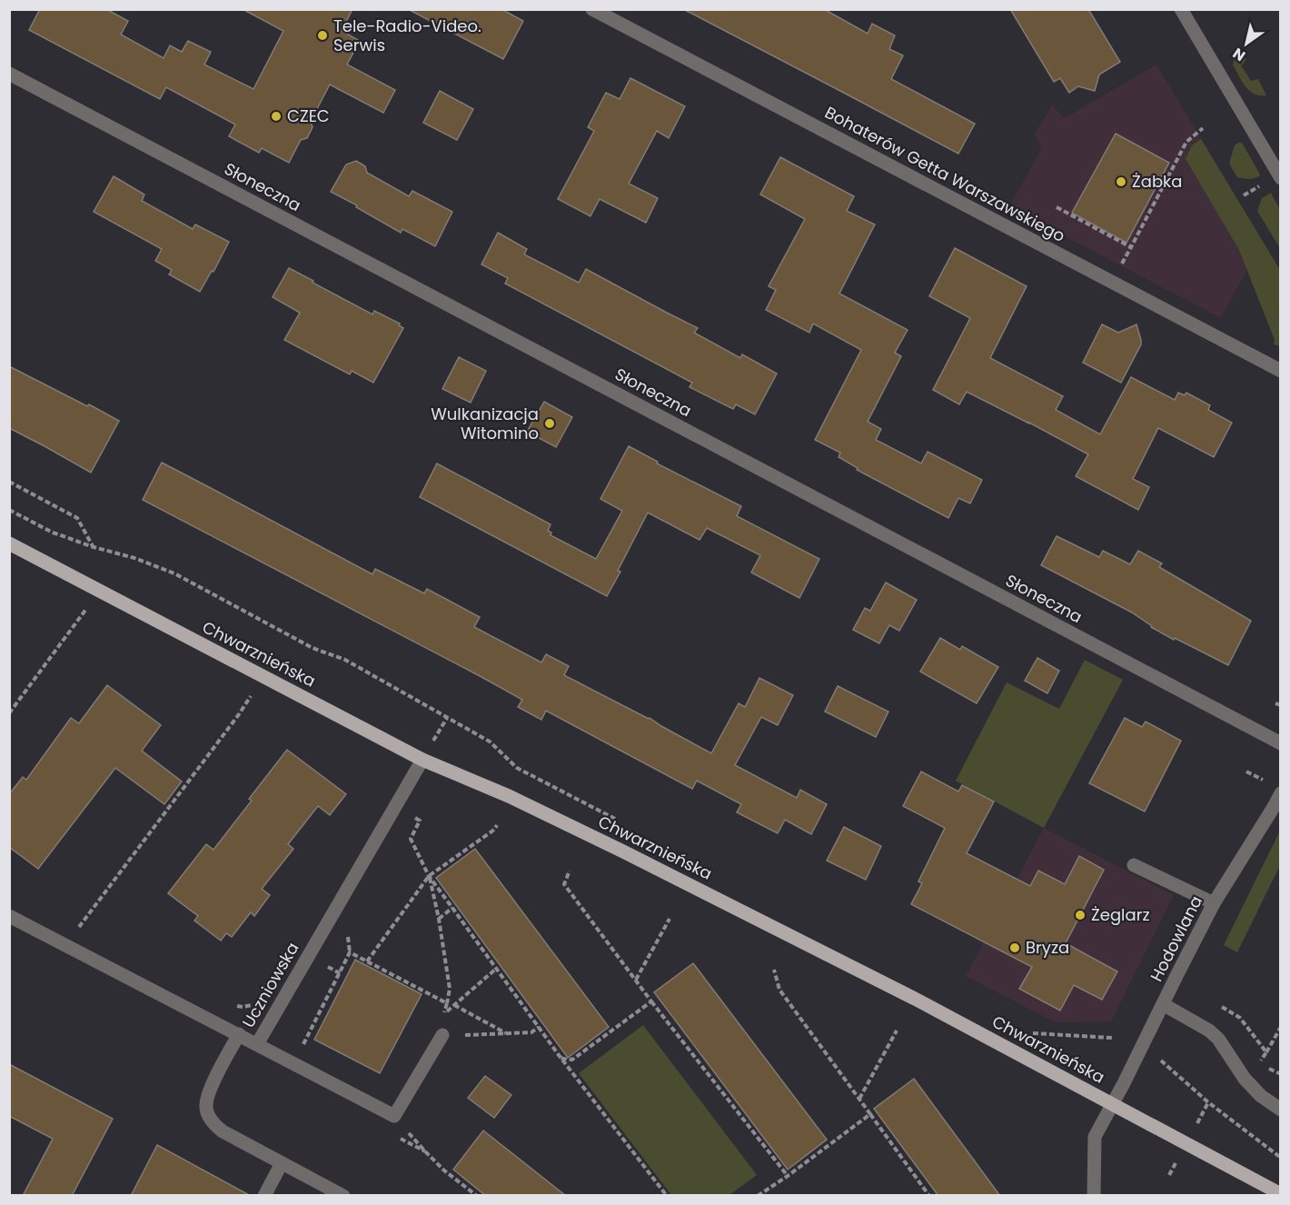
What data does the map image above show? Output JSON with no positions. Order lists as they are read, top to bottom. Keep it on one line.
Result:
{"streets":{"main road":["Chwarznieńska"],"street":["Bohaterów Getta Warszawskiego","Słoneczna","Hodowlana","Uczniowska"]},"crossings":[["Chwarznieńska","Hodowlana"],["Chwarznieńska","Uczniowska"]],"places":["Tele-Radio-Video. Serwis","CZEC","Żabka","Wulkanizacja Witomino","Żeglarz","Bryza"],"north":"bottom left"}
